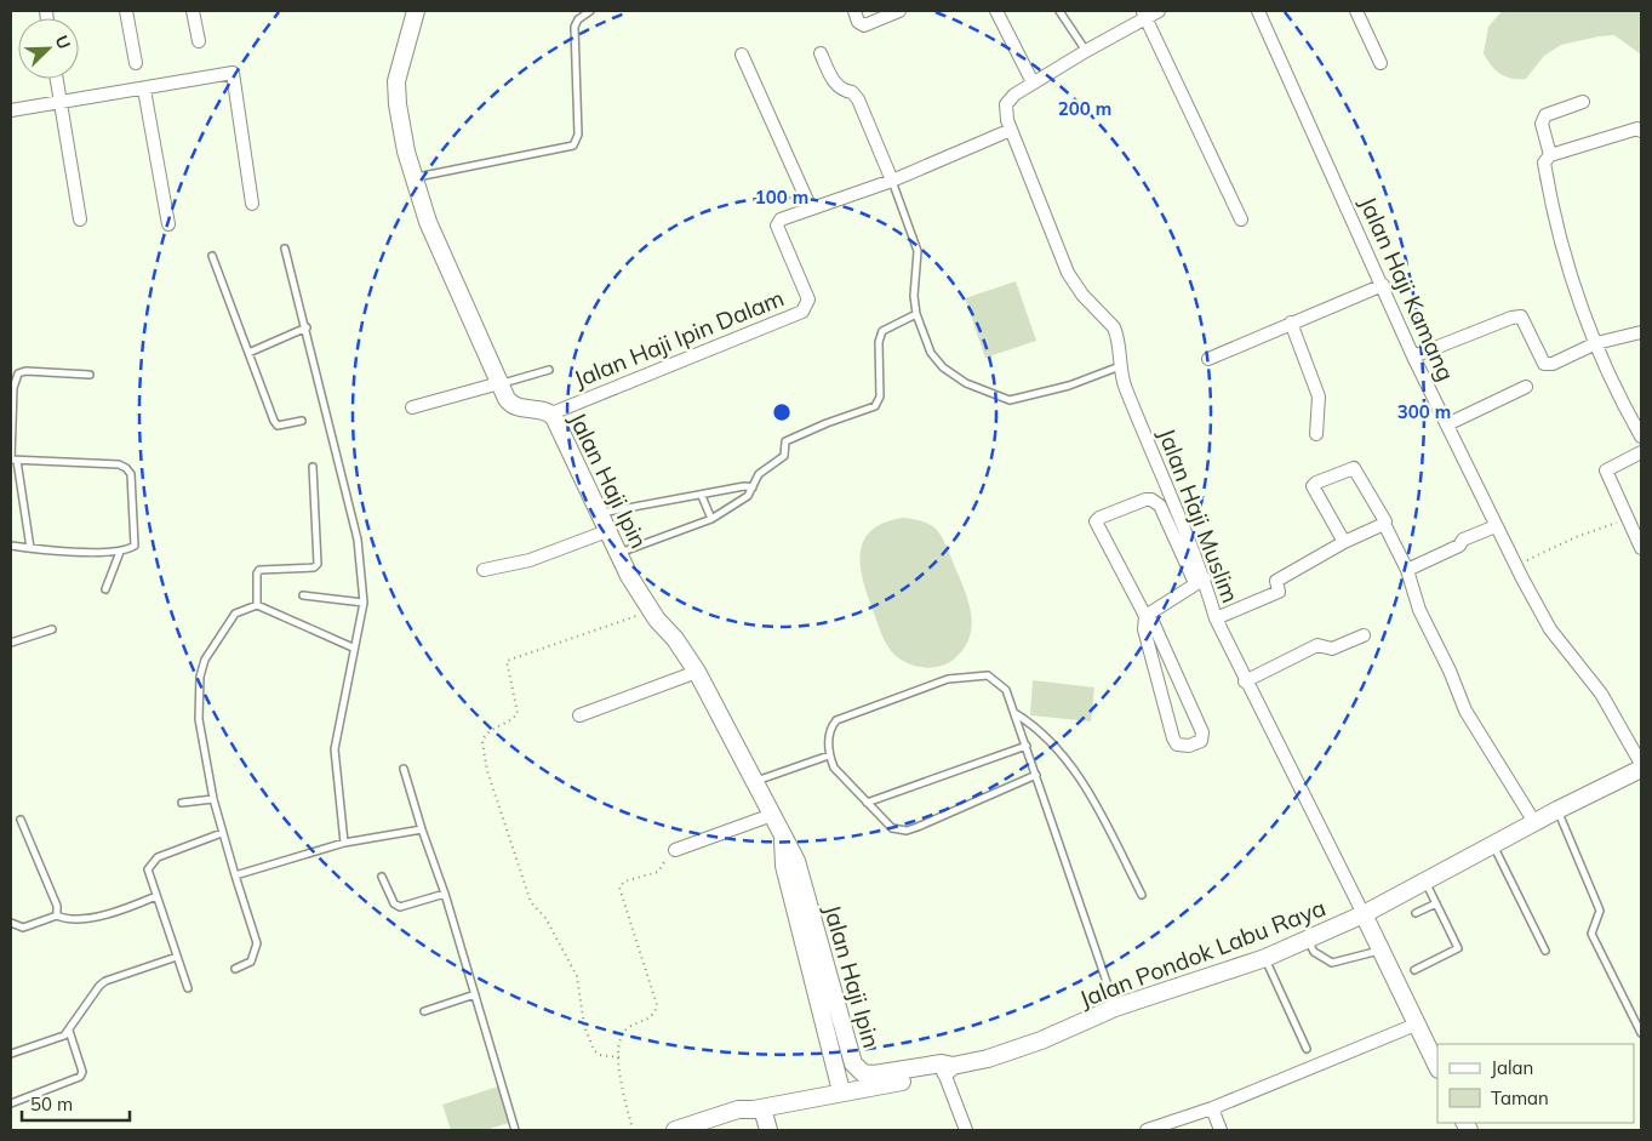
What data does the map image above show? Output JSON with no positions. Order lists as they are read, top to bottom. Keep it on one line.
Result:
{"streets":{"street":["Jalan Haji Kamang","Jalan Haji Ipin Dalam","Jalan Haji Ipin","Jalan Haji Muslim","Jalan Pondok Labu Raya"]},"crossings":[["Jalan Haji Kamang","Jalan Pondok Labu Raya"],["Jalan Haji Ipin Dalam","Jalan Haji Ipin"],["Jalan Haji Ipin Dalam","Jalan Haji Muslim"],["Jalan Haji Ipin","Jalan Pondok Labu Raya"],["Jalan Haji Muslim","Jalan Pondok Labu Raya"]],"legend":["Jalan","Taman"],"scale_bar":"50 m","north":"top right","rings":["200 m","100 m","300 m"]}
